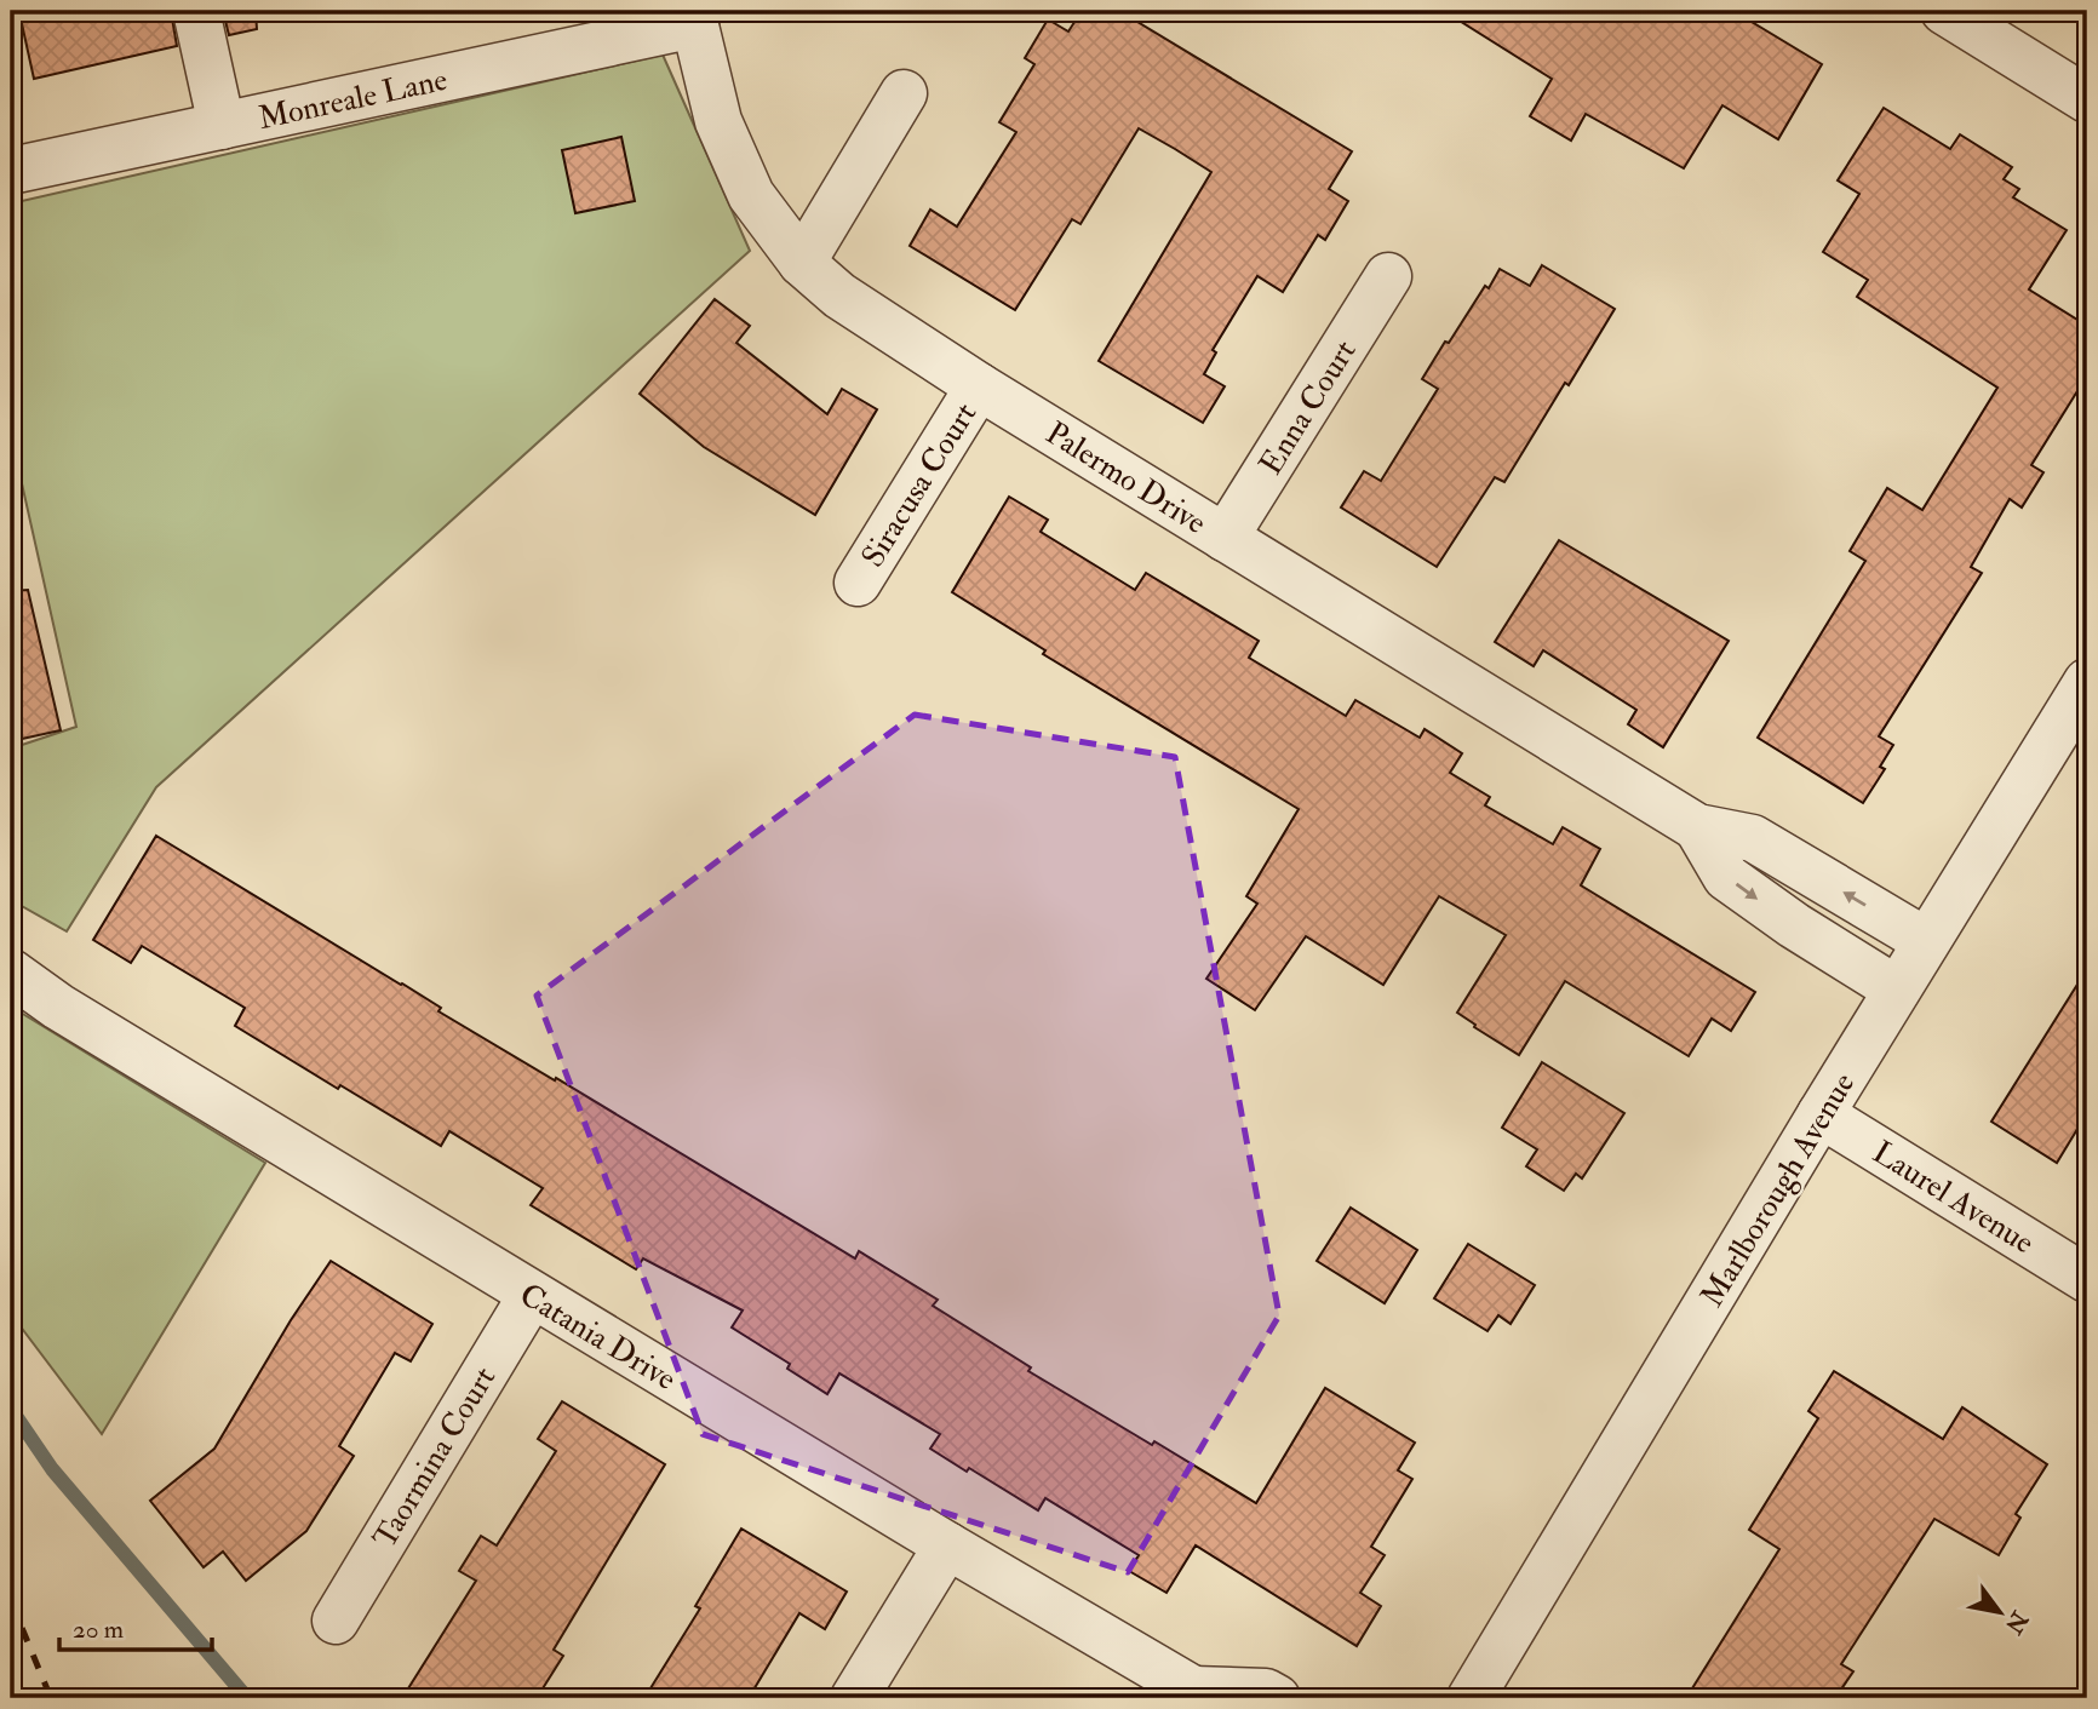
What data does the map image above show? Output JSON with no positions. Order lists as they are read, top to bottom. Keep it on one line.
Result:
{"streets":{"street":["Monreale Lane","Enna Court","Palermo Drive","Siracusa Court","Marlborough Avenue","Laurel Avenue","Catania Drive","Taormina Court"]},"crossings":[["Monreale Lane","Palermo Drive"],["Enna Court","Palermo Drive"],["Palermo Drive","Siracusa Court"],["Palermo Drive","Marlborough Avenue"],["Marlborough Avenue","Laurel Avenue"],["Catania Drive","Taormina Court"]],"scale_bar":"20 m","north":"bottom right"}
